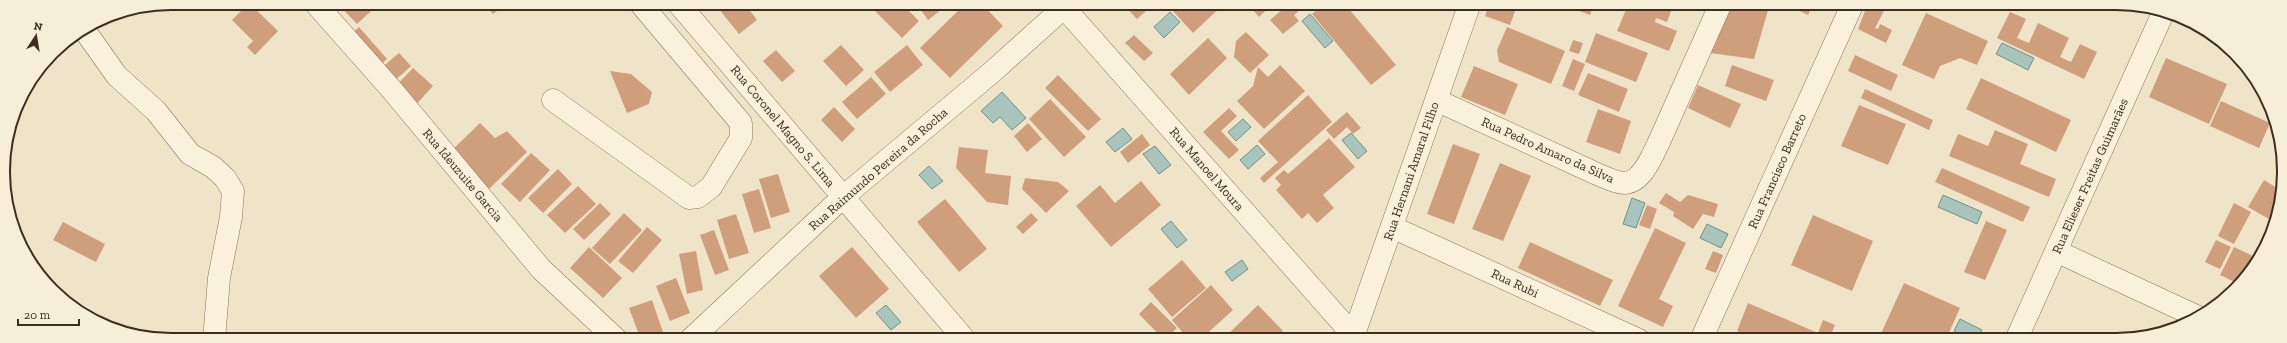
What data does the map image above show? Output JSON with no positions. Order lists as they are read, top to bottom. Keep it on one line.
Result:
{"streets":{"street":["Rua Coronel Magno S. Lima","Rua Pedro Amaro da Silva","Rua Raimundo Pereira da Rocha","Rua Manoel Moura","Rua Hernani Amaral Filho","Rua Francisco Barreto","Rua Ideuzuite Garcia","Rua Elieser Freitas Guimarães","Rua Rubi"]},"crossings":[["Rua Coronel Magno S. Lima","Rua Raimundo Pereira da Rocha"],["Rua Pedro Amaro da Silva","Rua Hernani Amaral Filho"],["Rua Hernani Amaral Filho","Rua Rubi"]],"scale_bar":"20 m","north":"top"}
